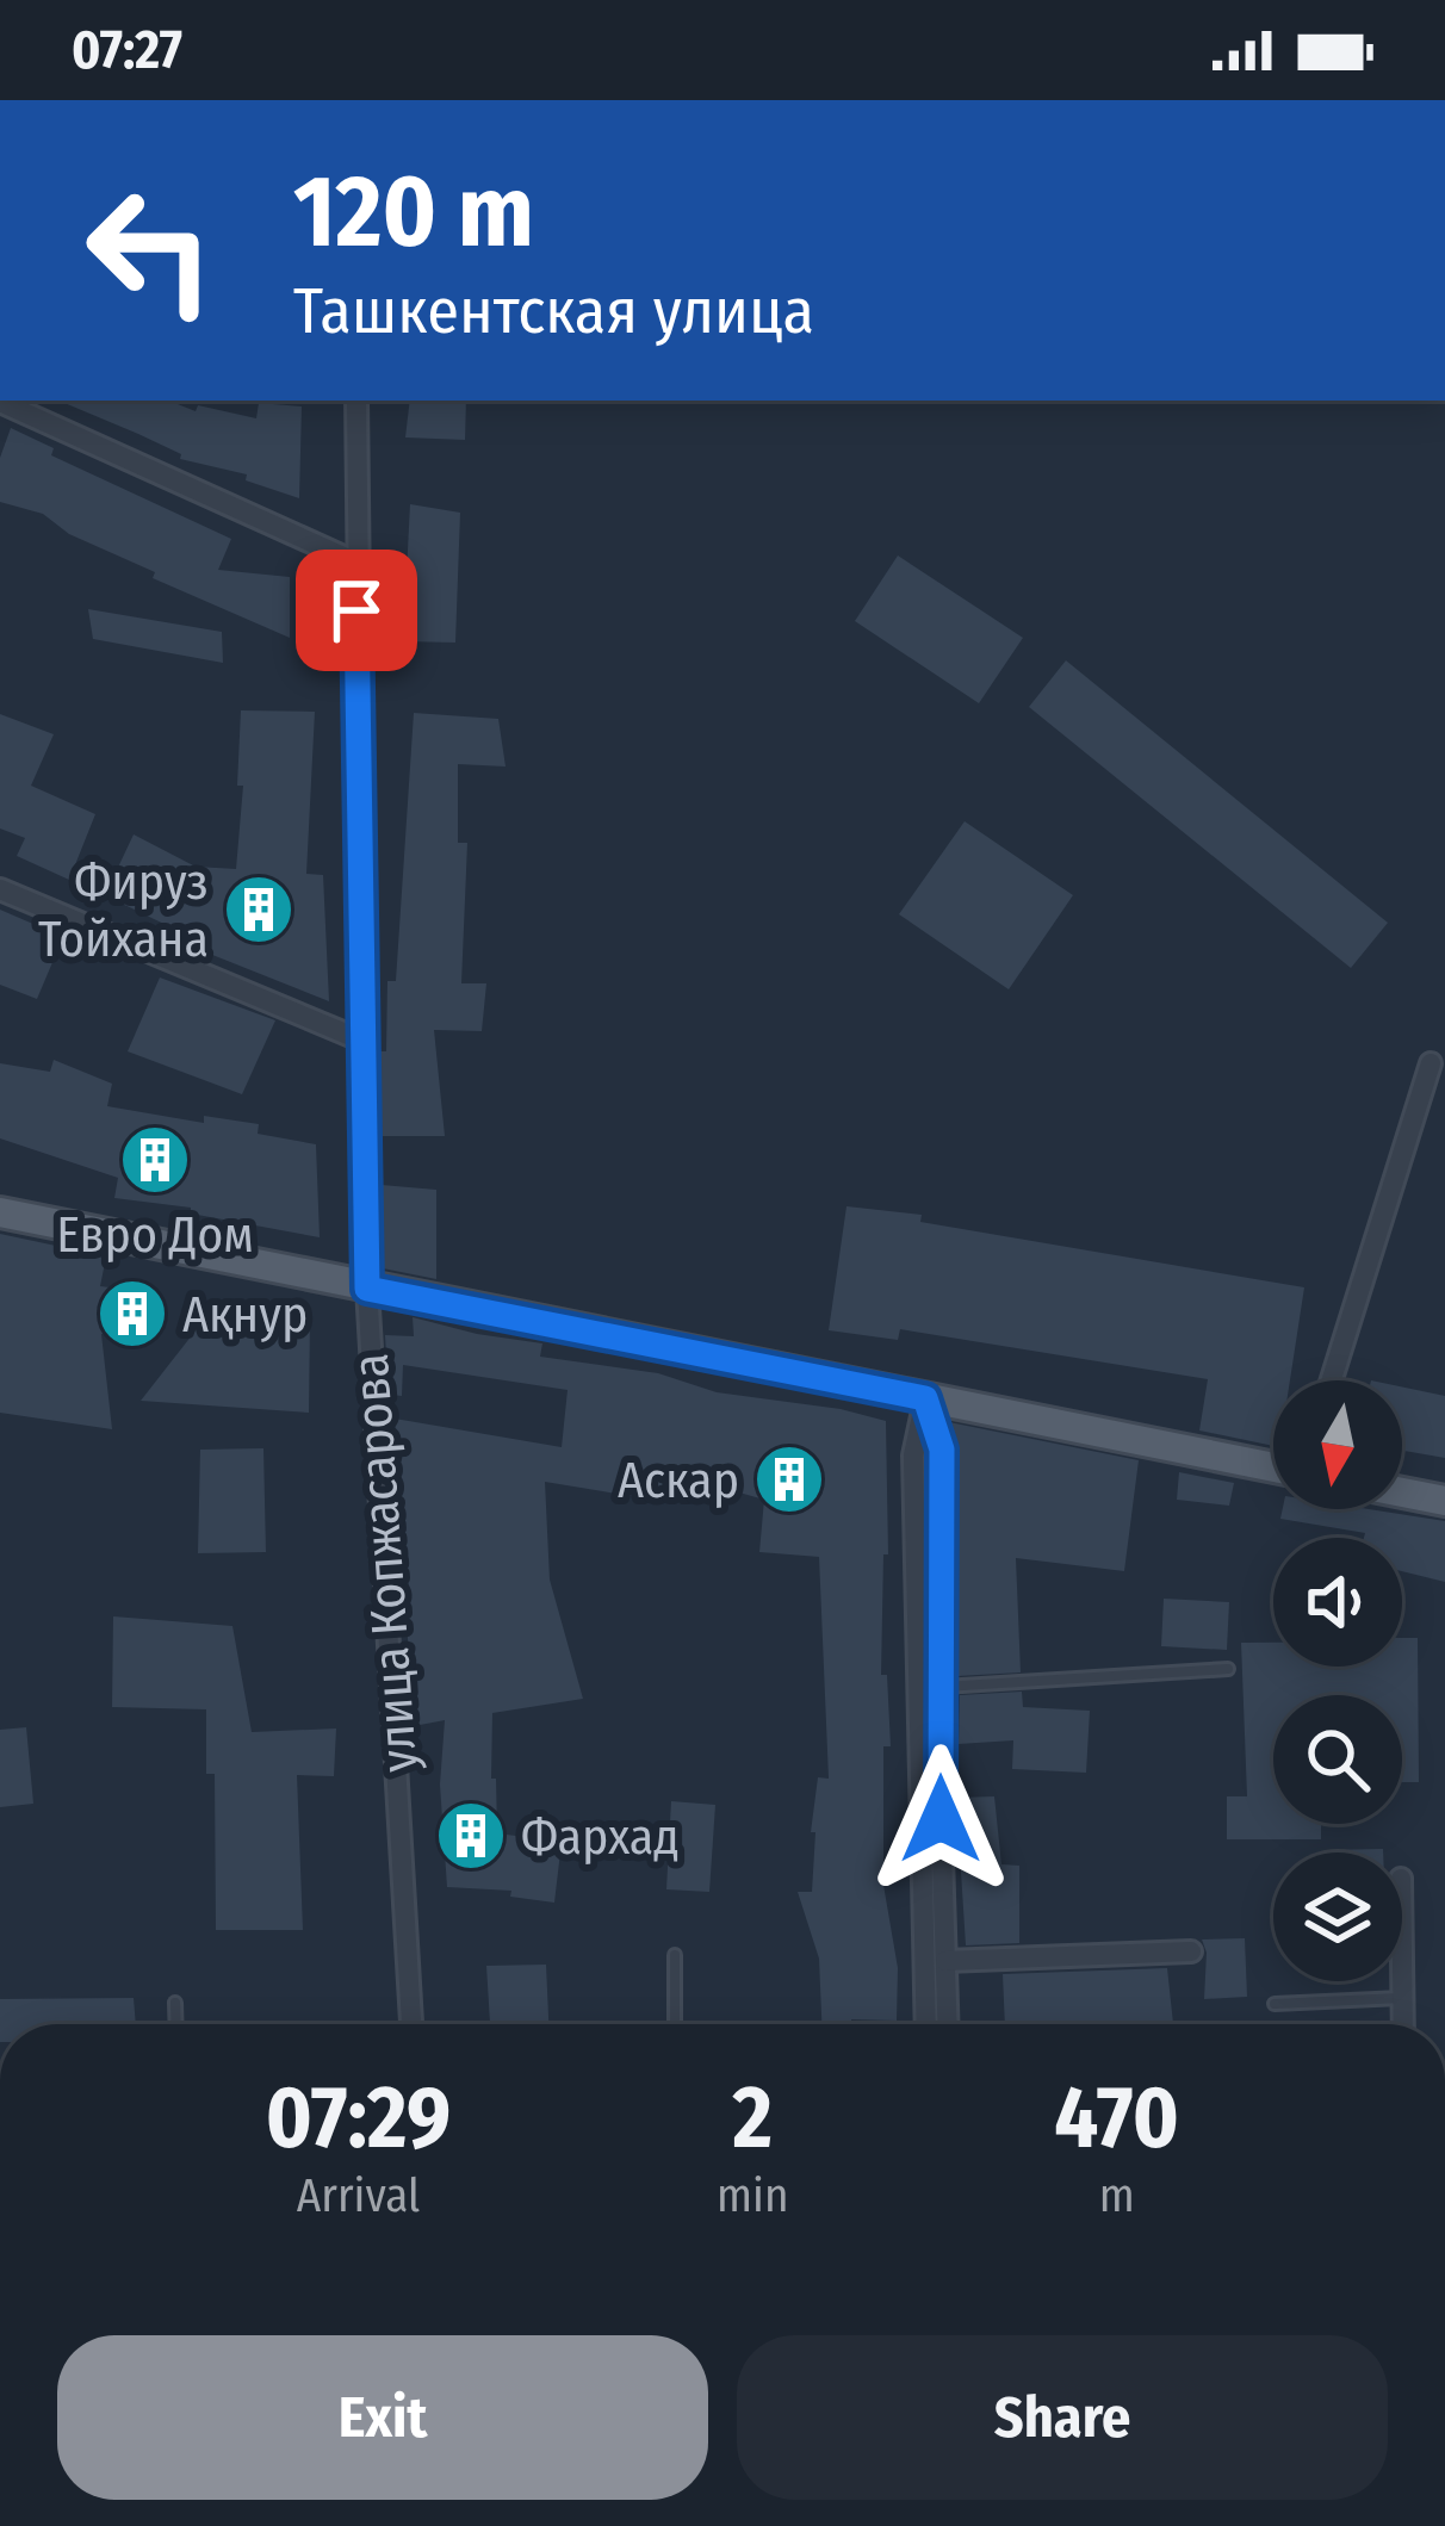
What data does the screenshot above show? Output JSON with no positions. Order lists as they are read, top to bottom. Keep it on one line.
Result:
{"streets":{"street":["улица Копжасарова"]},"places":{"building":["Фируз Тойхана","Евро Дом","Ақнур","Аскар","Фархад"]},"north":"bottom","page":{"status":"07:27","turn":["120 m","Ташкентская улица"],"eta":["07:29","Arrival","2","min","470","m"],"buttons":["Exit","Share"]}}
